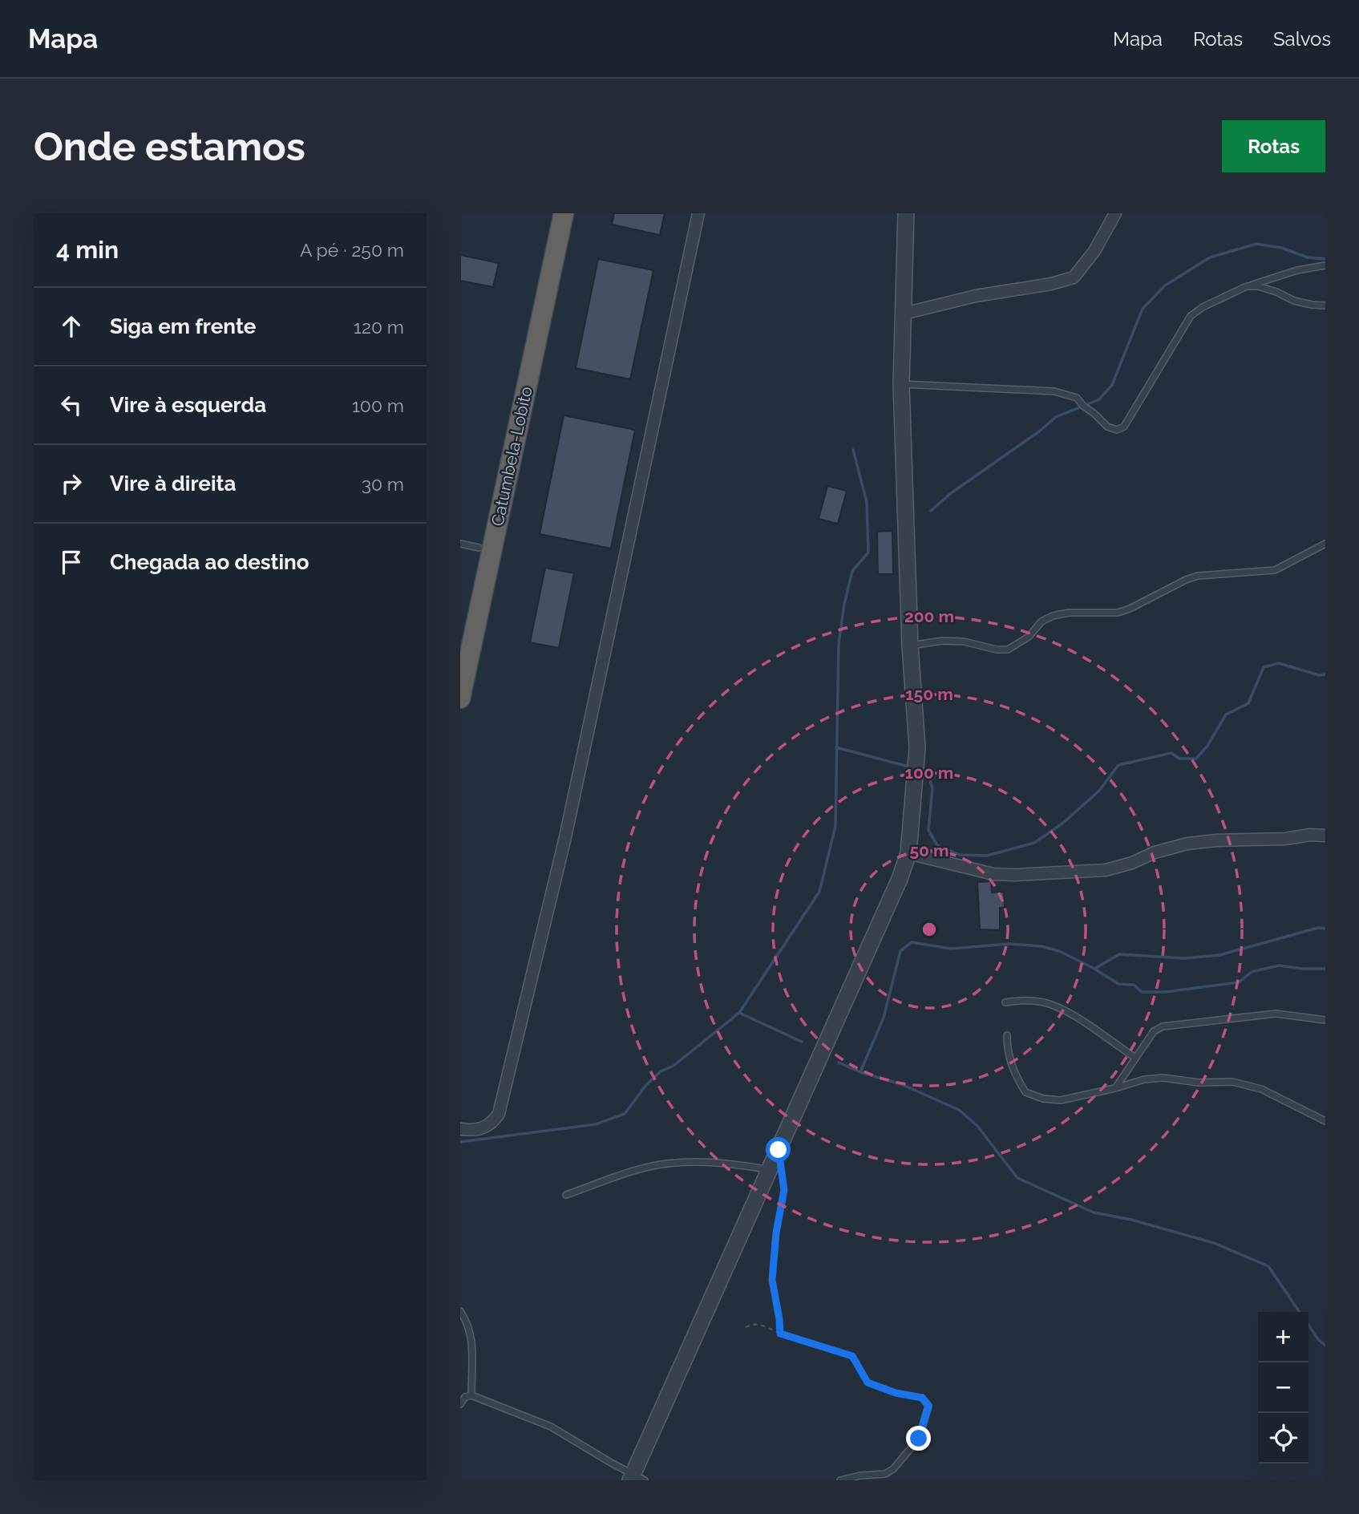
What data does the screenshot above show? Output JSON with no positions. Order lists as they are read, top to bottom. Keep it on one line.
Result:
{"streets":{"highway":["Catumbela-Lobito"]},"page":{"header":"Mapa","nav":["Mapa","Rotas","Salvos"],"buttons":"Rotas","title":"Onde estamos","heading":["4 min","A pé · 250 m"],"list":[["Siga em frente","120 m"],["Vire à esquerda","100 m"],["Vire à direita","30 m"],"Chegada ao destino"],"map_buttons":["+","−"]},"rings":["200 m","150 m","100 m","50 m"]}
